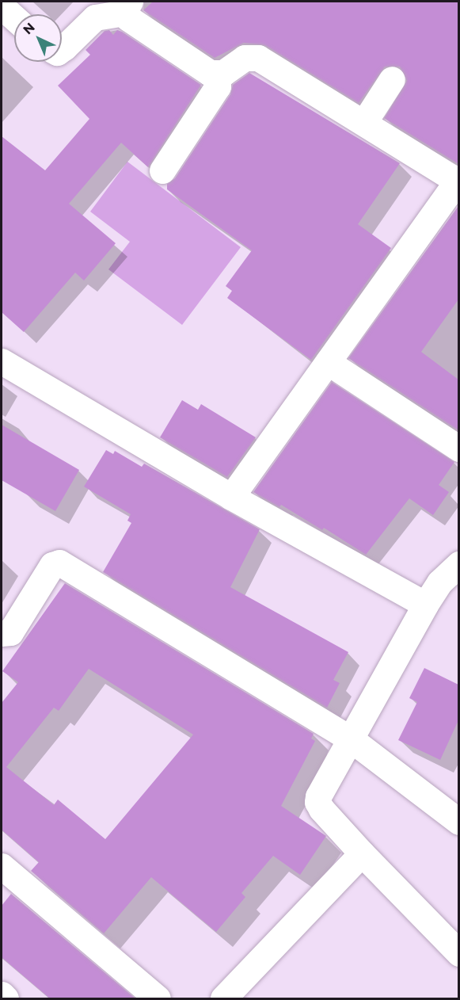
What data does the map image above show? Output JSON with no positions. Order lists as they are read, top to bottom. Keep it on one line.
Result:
{"north":"top left"}
